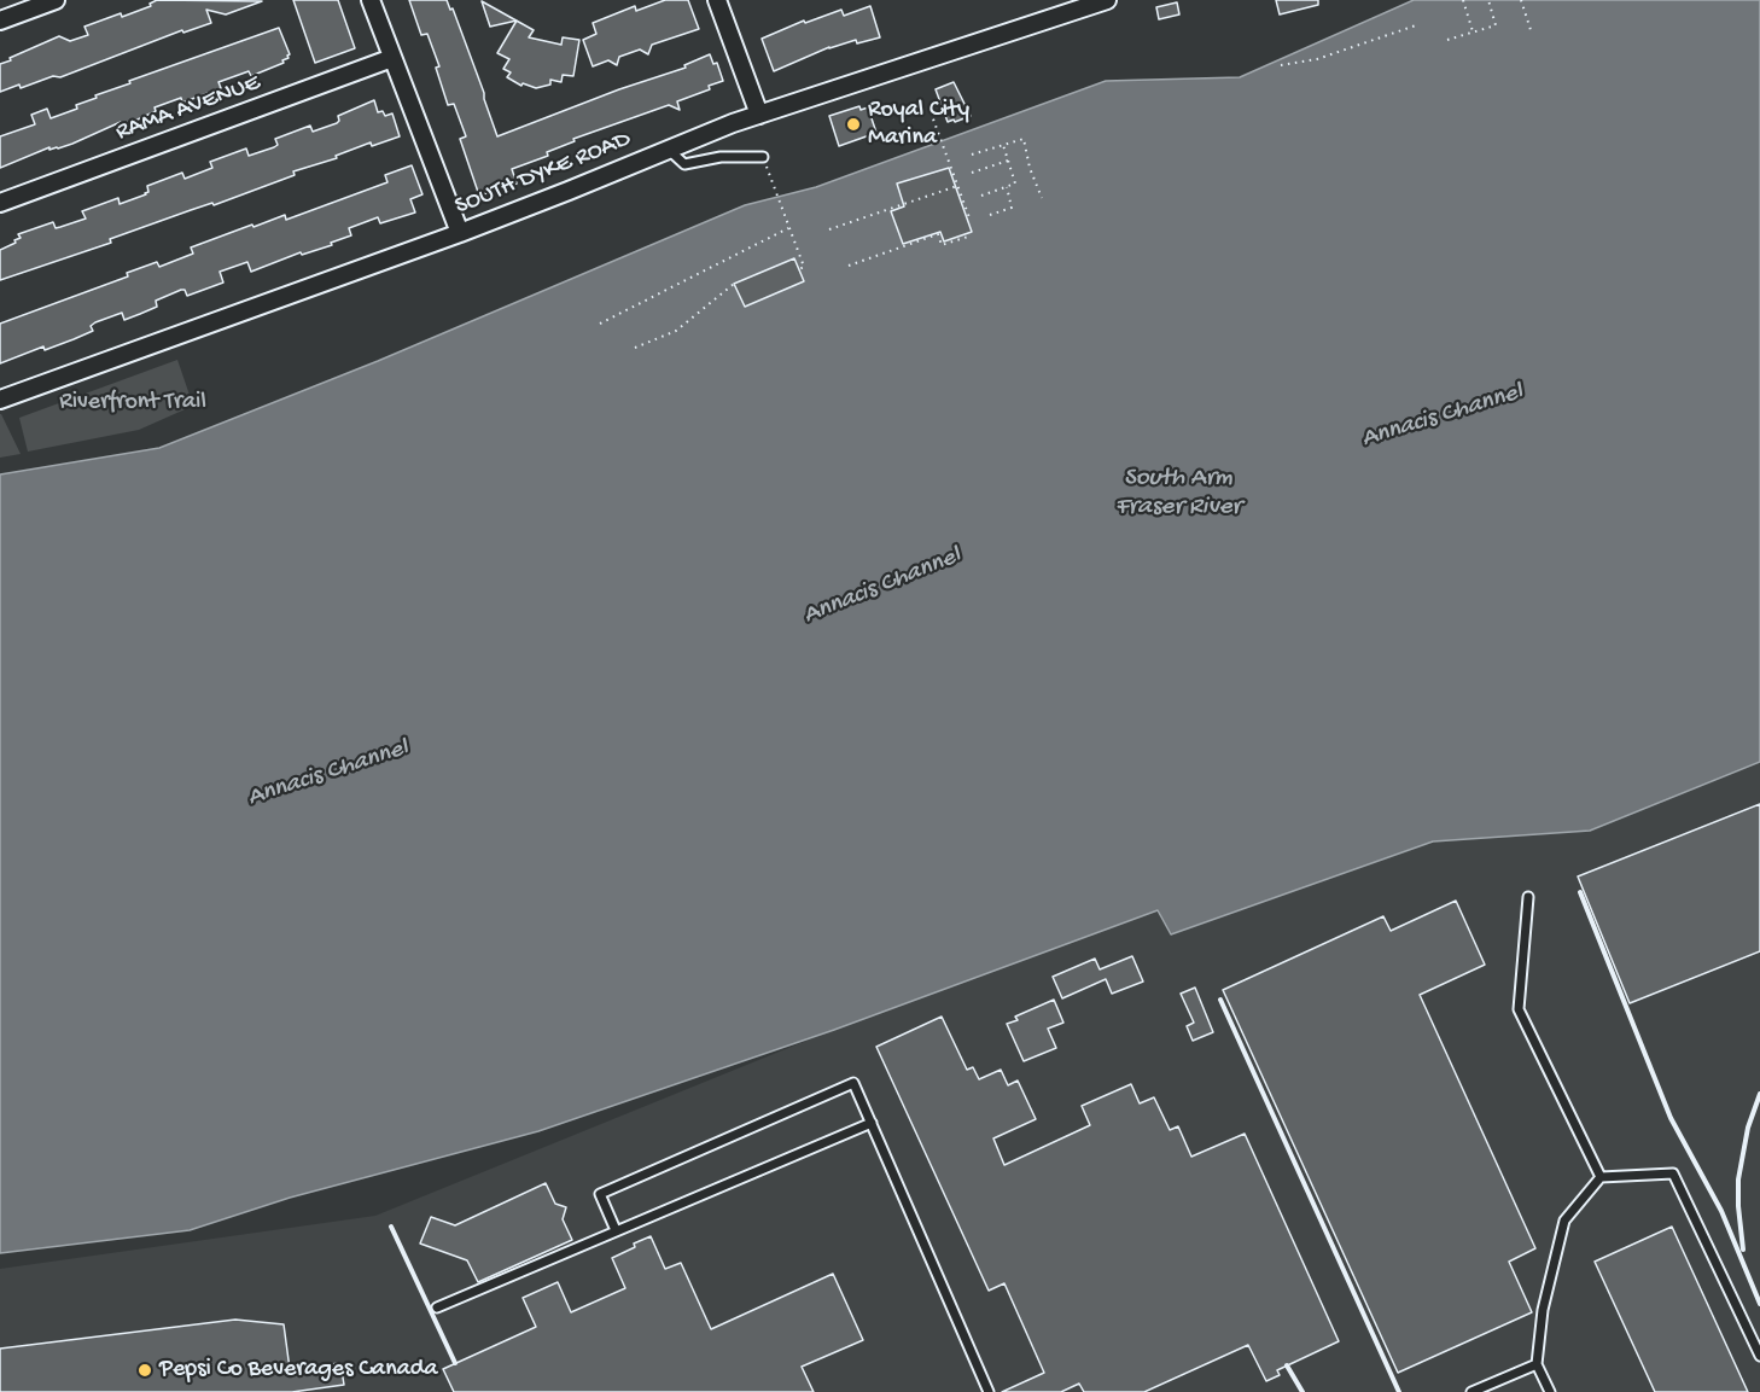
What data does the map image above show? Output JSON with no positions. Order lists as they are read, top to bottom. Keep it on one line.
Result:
{"streets":{"street":["RAMA AVENUE","SOUTH DYKE ROAD"]},"water":["Annacis Channel","South Arm Fraser River"],"parks":["Riverfront Trail"],"places":["Royal City Marina","Pepsi Co Beverages Canada"]}
